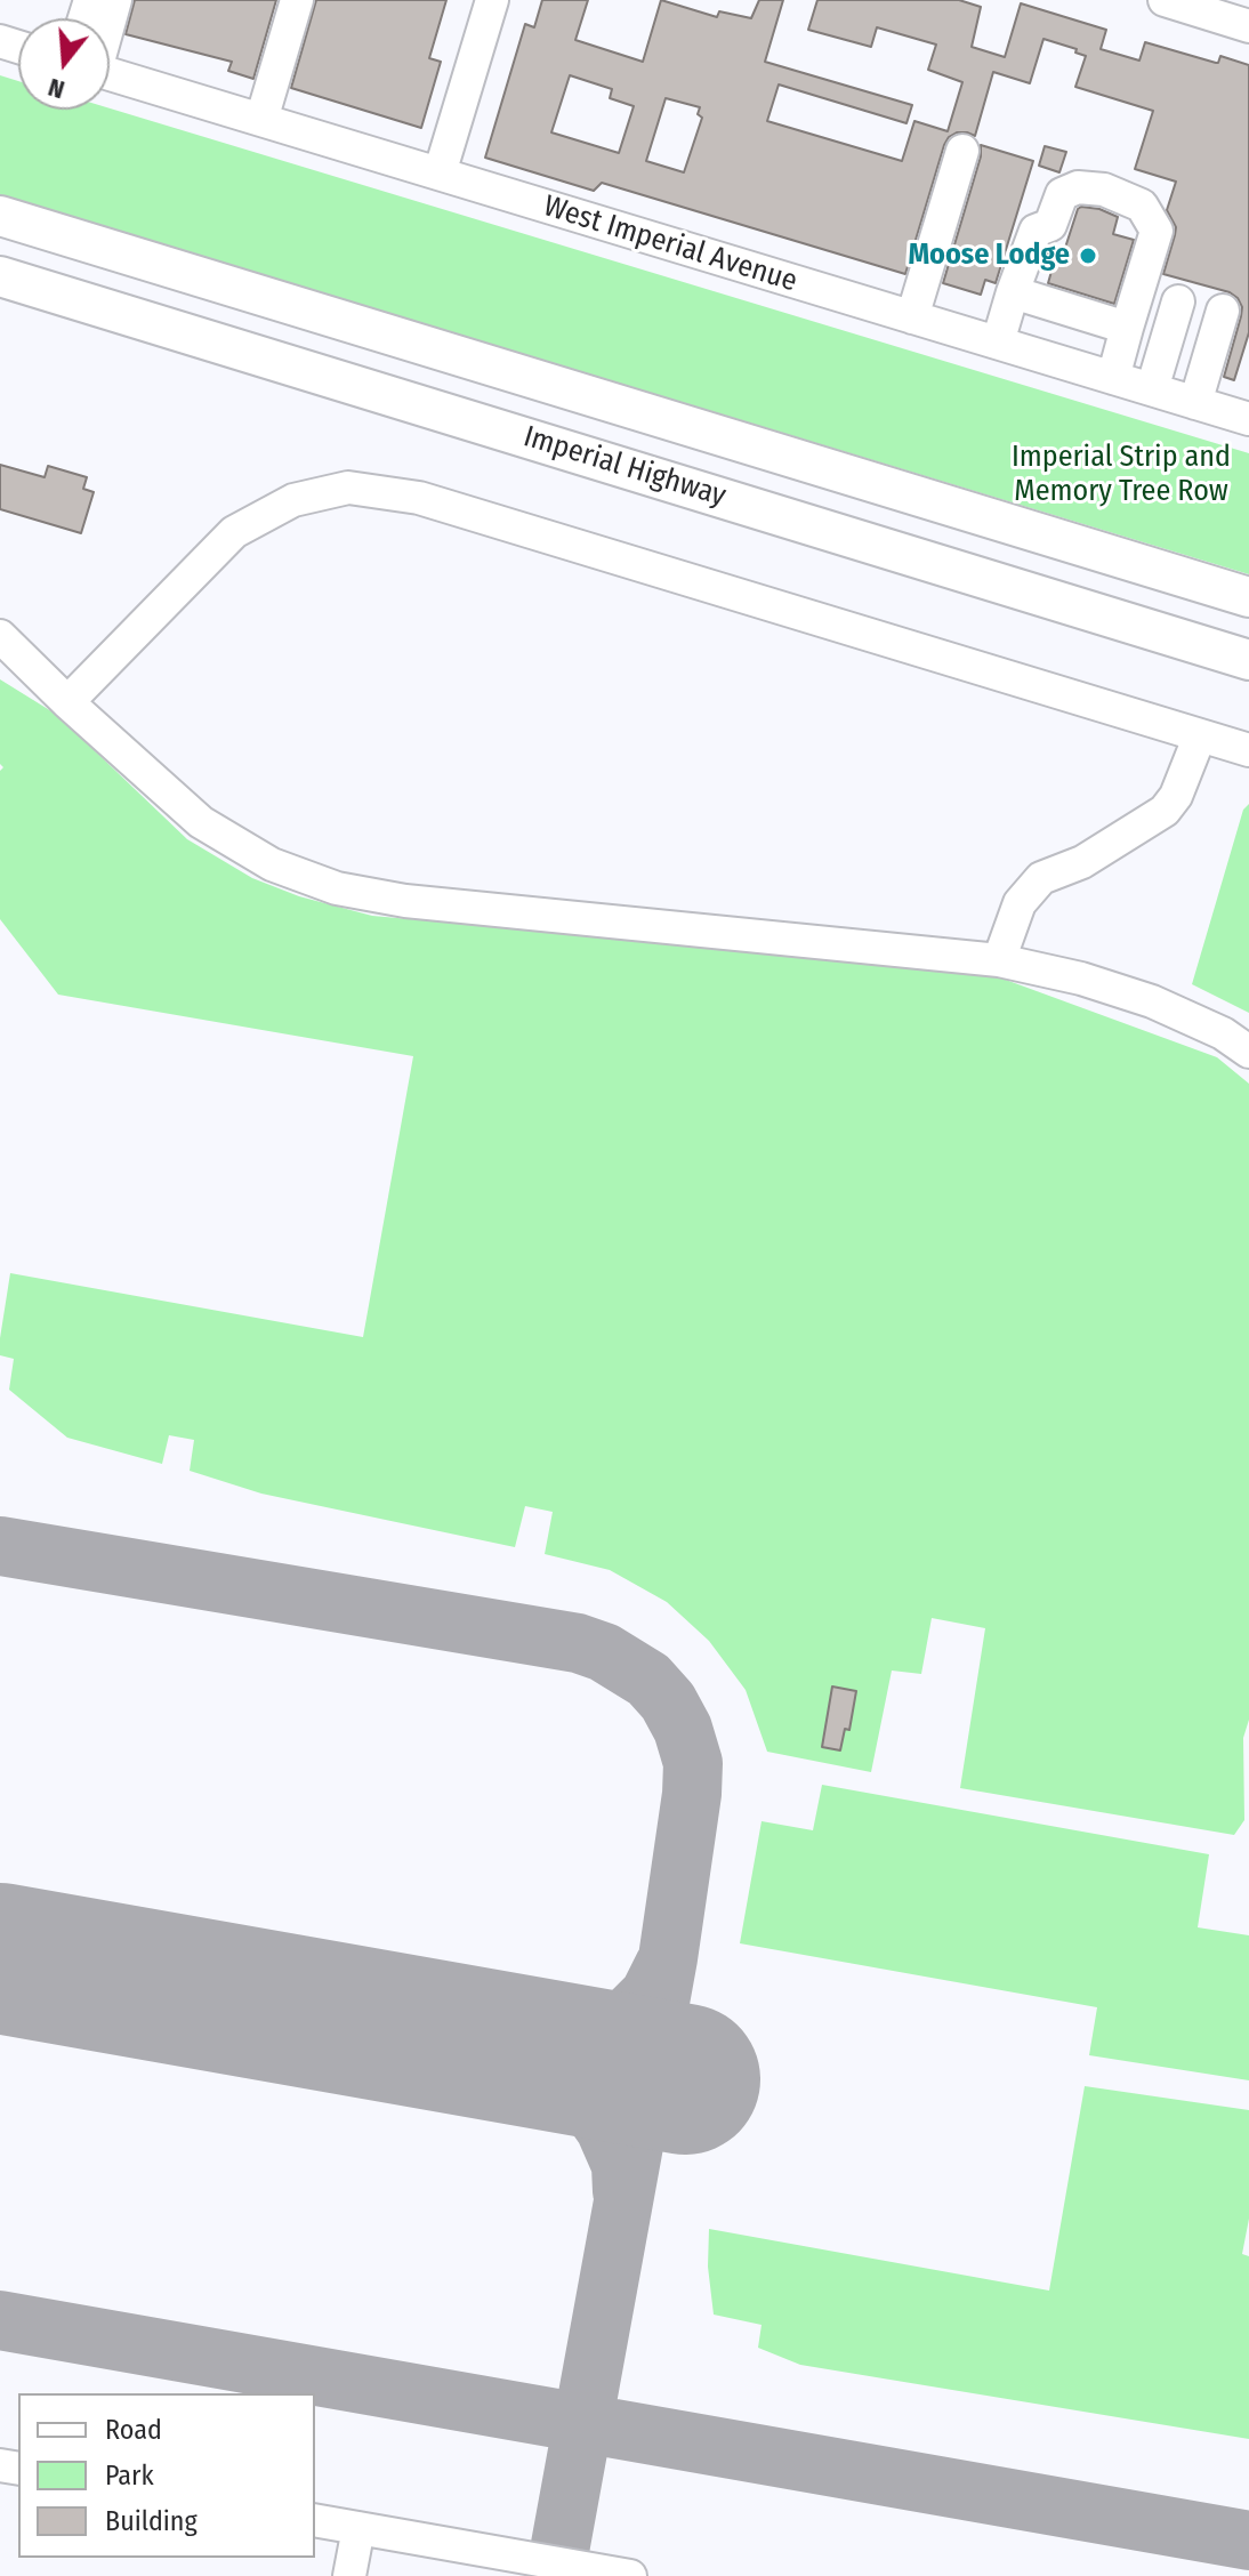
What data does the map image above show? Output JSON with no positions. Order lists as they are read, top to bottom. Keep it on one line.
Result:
{"streets":{"main road":["Imperial Highway"],"street":["West Imperial Avenue"]},"parks":["Imperial Strip and Memory Tree Row"],"places":["Moose Lodge"],"legend":["Road","Park","Building"],"north":"bottom"}
